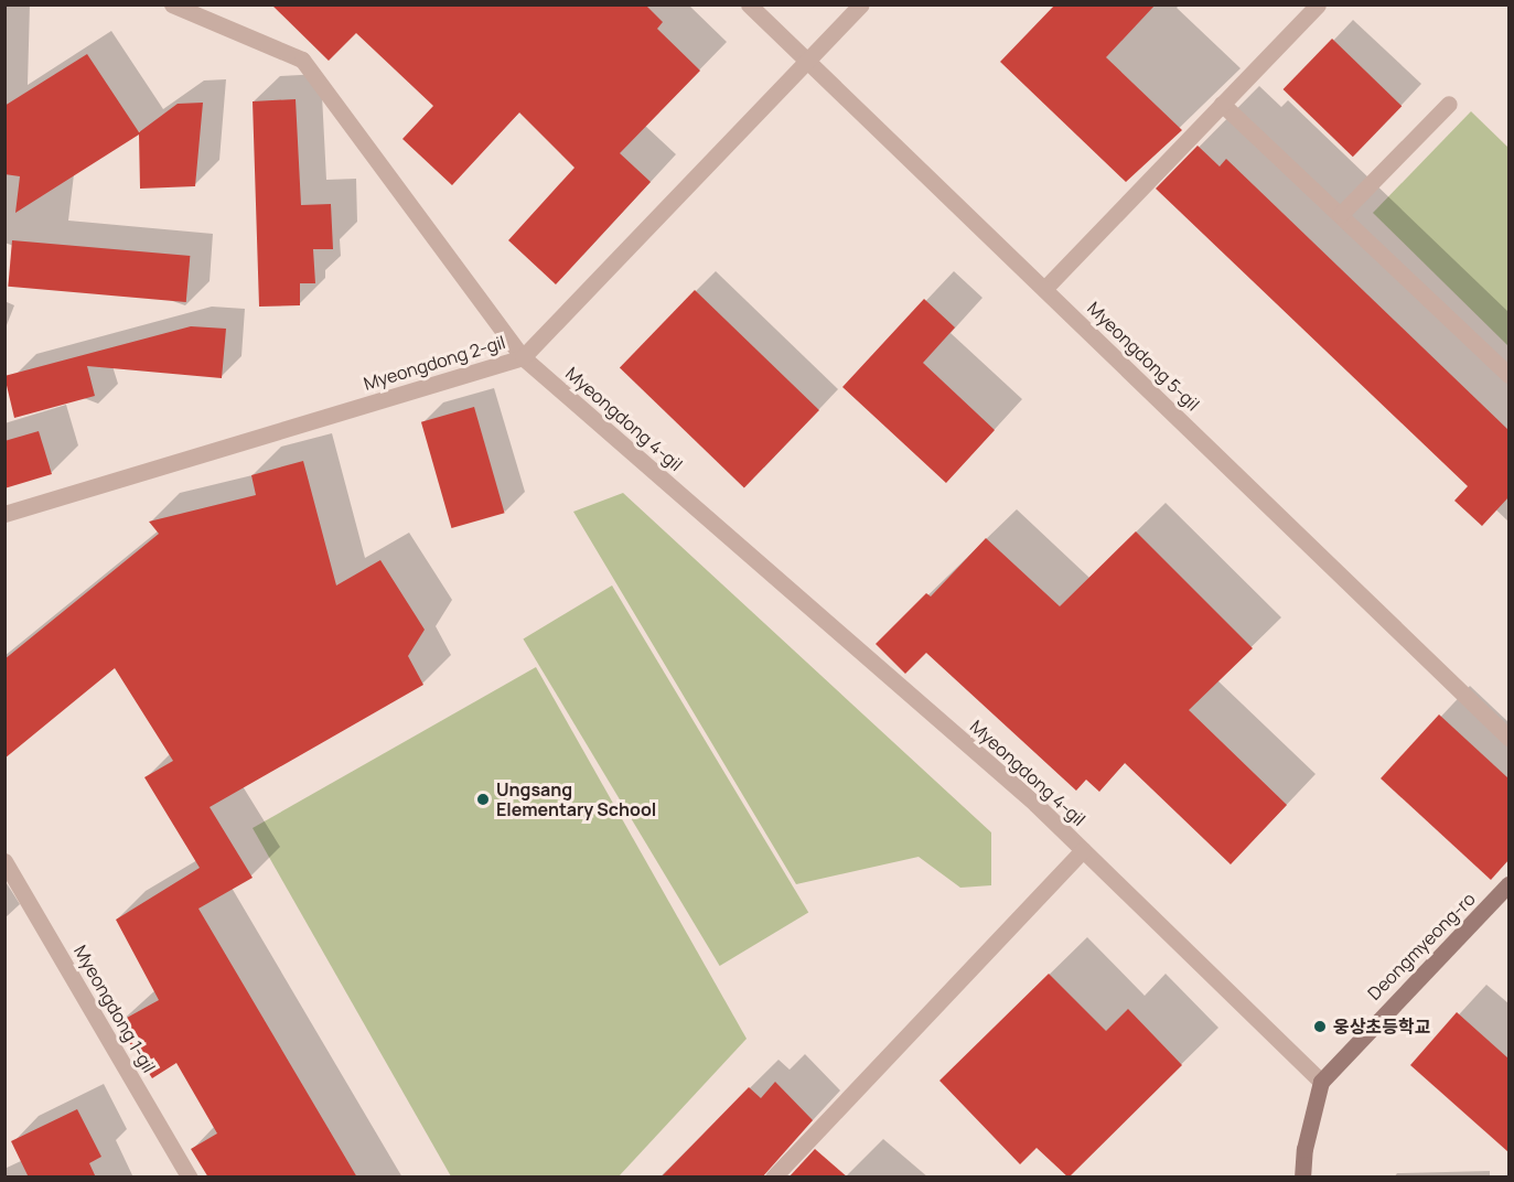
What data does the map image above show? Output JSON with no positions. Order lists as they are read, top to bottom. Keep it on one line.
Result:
{"streets":{"street":["Myeongdong 5-gil","Myeongdong 2-gil","Myeongdong 4-gil","Deongmyeong-ro","Myeongdong 1-gil"]},"crossings":[["Myeongdong 5-gil","Myeongdong 2-gil"],["Myeongdong 2-gil","Myeongdong 4-gil"],["Myeongdong 4-gil","Deongmyeong-ro"]],"places":["Ungsang Elementary School","웅상초등학교"]}
